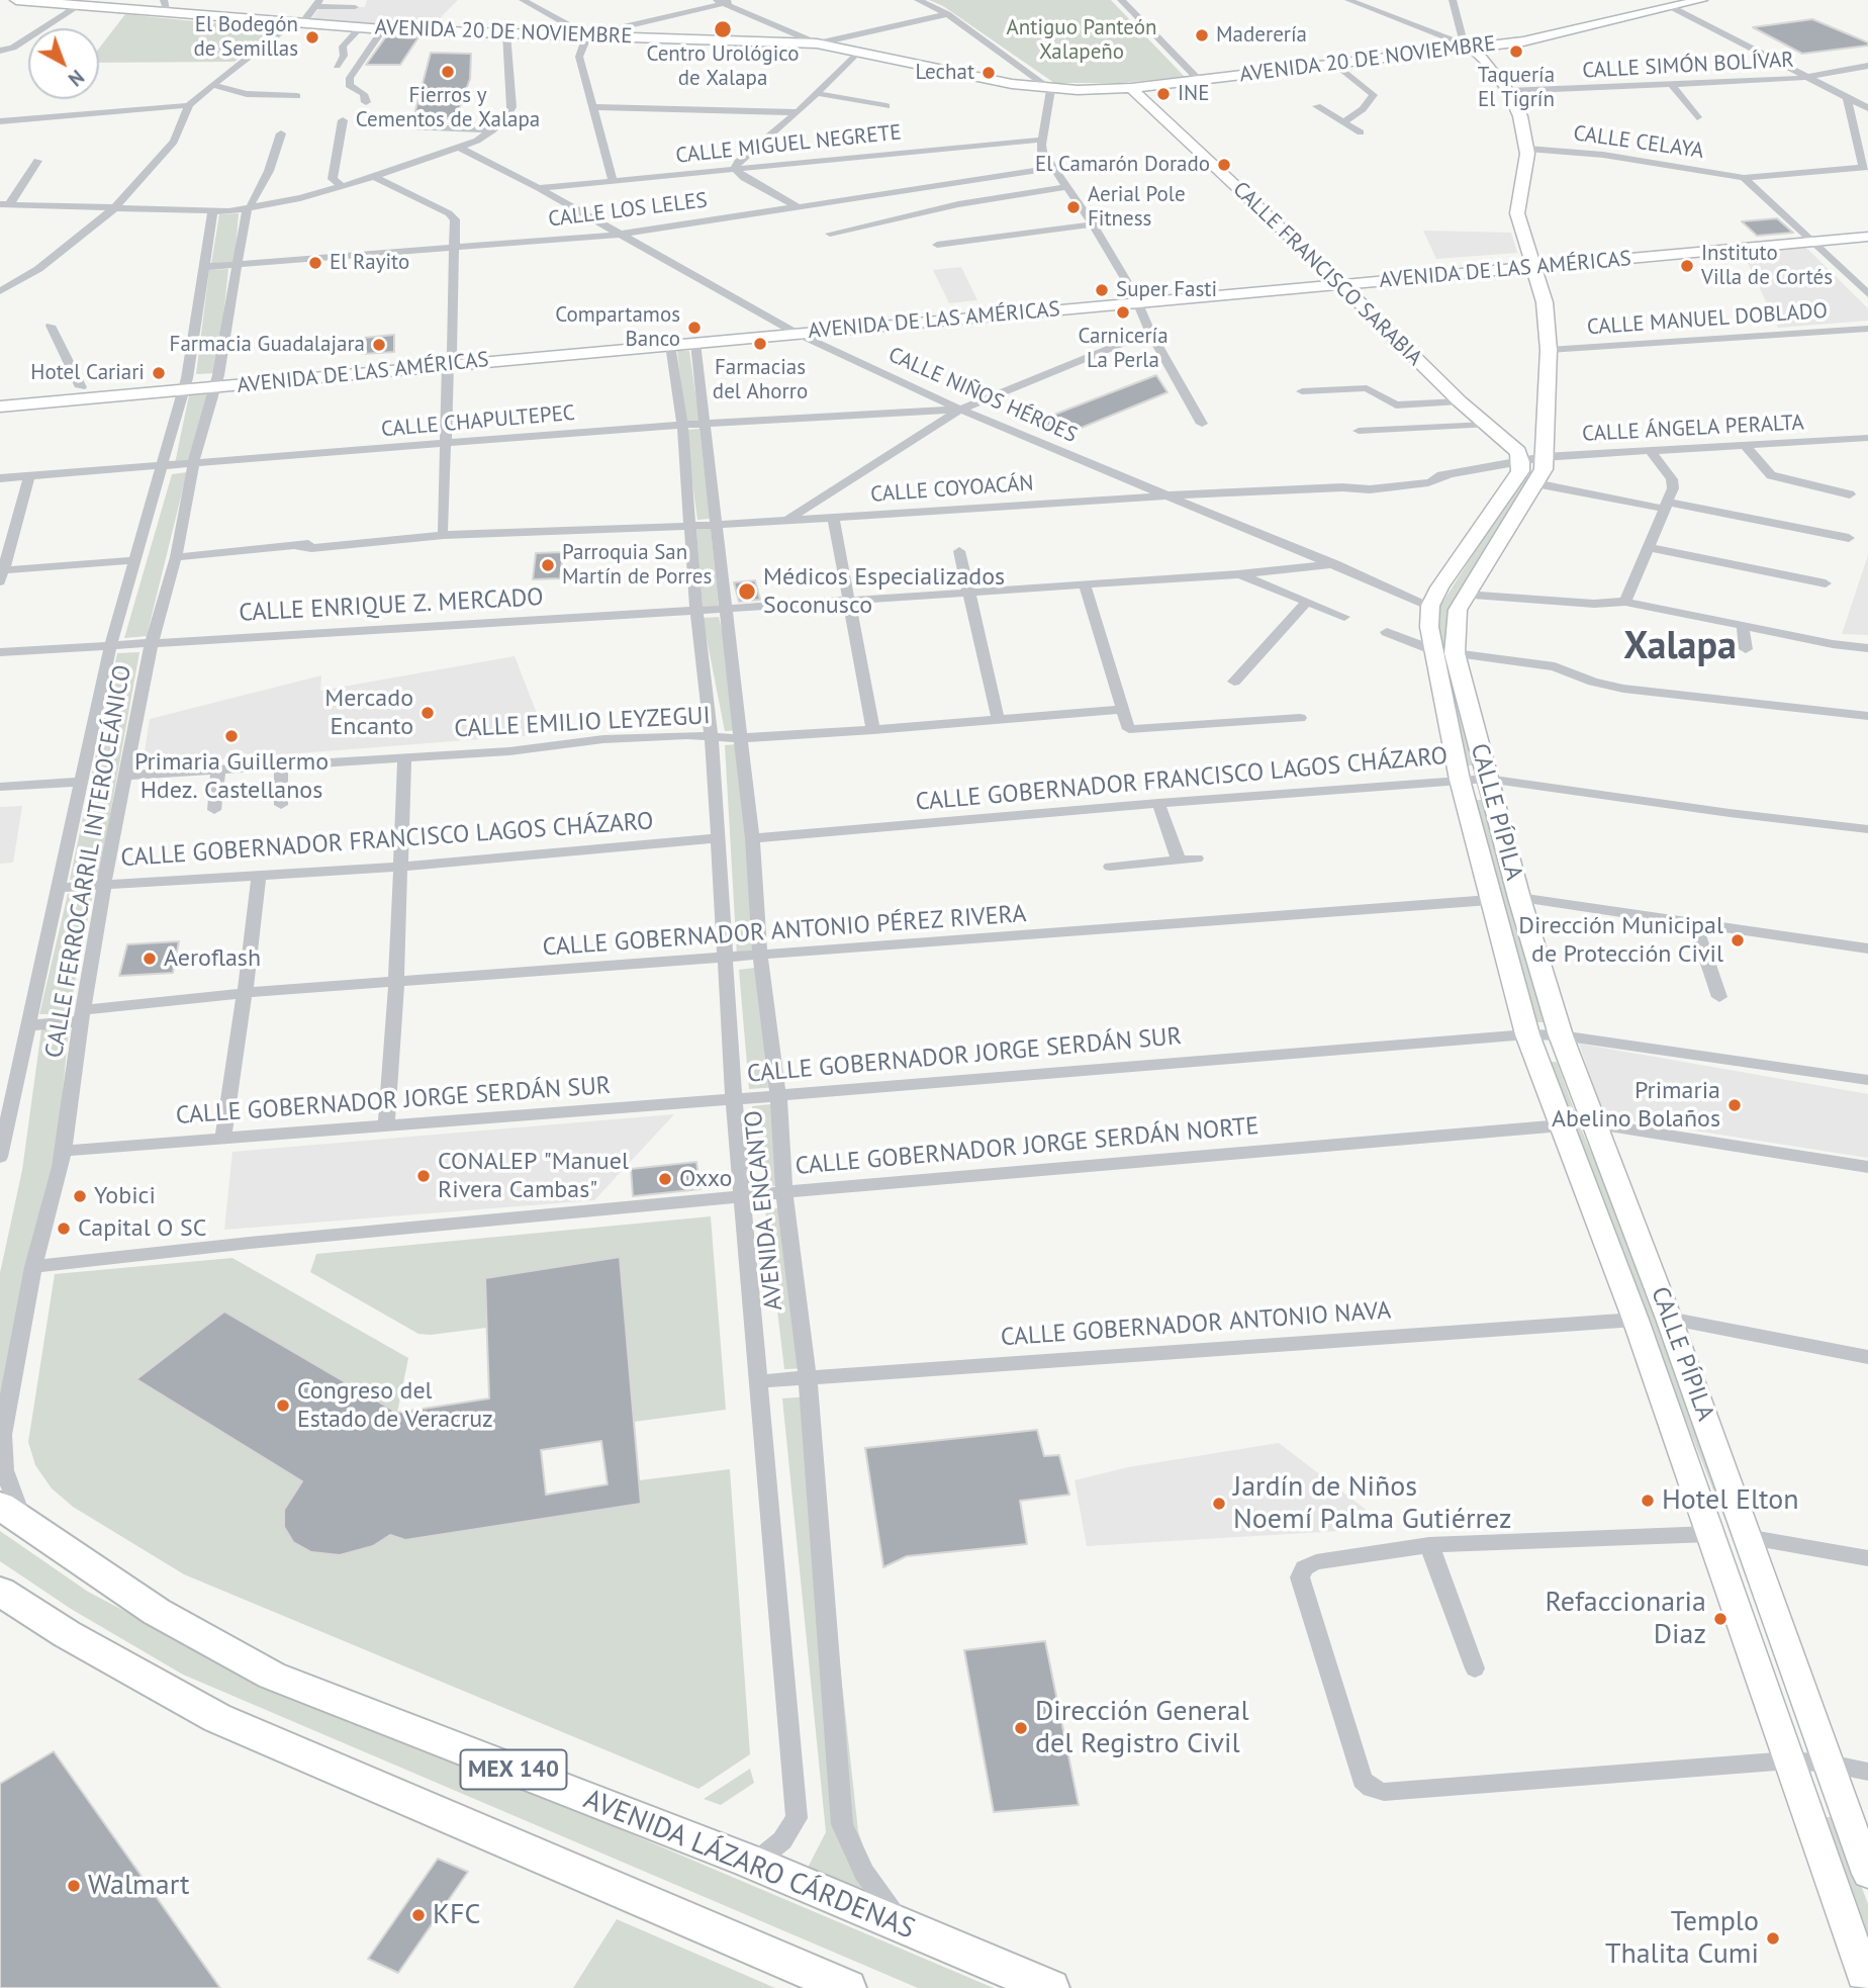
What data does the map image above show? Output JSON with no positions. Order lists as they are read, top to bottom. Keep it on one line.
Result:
{"streets":{"highway":["MEX 140","AVENIDA LÁZARO CÁRDENAS"],"main road":["AVENIDA 20 DE NOVIEMBRE","AVENIDA DE LAS AMÉRICAS","CALLE FRANCISCO SARABIA","CALLE PÍPILA"],"street":["CALLE SIMÓN BOLÍVAR","CALLE CELAYA","CALLE MIGUEL NEGRETE","CALLE LOS LELES","CALLE MANUEL DOBLADO","CALLE NIÑOS HÉROES","CALLE CHAPULTEPEC","CALLE ÁNGELA PERALTA","CALLE COYOACÁN","CALLE ENRIQUE Z. MERCADO","CALLE EMILIO LEYZEGUI","CALLE GOBERNADOR FRANCISCO LAGOS CHÁZARO","CALLE FERROCARRIL INTEROCEÁNICO","CALLE GOBERNADOR ANTONIO PÉREZ RIVERA","CALLE GOBERNADOR JORGE SERDÁN SUR","CALLE GOBERNADOR JORGE SERDÁN NORTE","AVENIDA ENCANTO","CALLE GOBERNADOR ANTONIO NAVA"]},"crossings":[["AVENIDA 20 DE NOVIEMBRE","CALLE FRANCISCO SARABIA"],["AVENIDA 20 DE NOVIEMBRE","CALLE PÍPILA"],["CALLE SIMÓN BOLÍVAR","CALLE PÍPILA"],["CALLE CELAYA","CALLE PÍPILA"],["CALLE MIGUEL NEGRETE","CALLE NIÑOS HÉROES"],["CALLE LOS LELES","CALLE NIÑOS HÉROES"],["CALLE LOS LELES","CALLE FERROCARRIL INTEROCEÁNICO"],["AVENIDA DE LAS AMÉRICAS","CALLE FRANCISCO SARABIA"],["AVENIDA DE LAS AMÉRICAS","CALLE NIÑOS HÉROES"],["AVENIDA DE LAS AMÉRICAS","CALLE PÍPILA"],["AVENIDA DE LAS AMÉRICAS","CALLE FERROCARRIL INTEROCEÁNICO"],["AVENIDA DE LAS AMÉRICAS","AVENIDA ENCANTO"],["CALLE FRANCISCO SARABIA","CALLE ÁNGELA PERALTA"],["CALLE FRANCISCO SARABIA","CALLE COYOACÁN"],["CALLE FRANCISCO SARABIA","CALLE PÍPILA"],["CALLE MANUEL DOBLADO","CALLE PÍPILA"],["CALLE NIÑOS HÉROES","CALLE CHAPULTEPEC"],["CALLE NIÑOS HÉROES","CALLE COYOACÁN"],["CALLE NIÑOS HÉROES","CALLE ENRIQUE Z. MERCADO"],["CALLE NIÑOS HÉROES","CALLE PÍPILA"],["CALLE CHAPULTEPEC","CALLE FERROCARRIL INTEROCEÁNICO"],["CALLE CHAPULTEPEC","AVENIDA ENCANTO"],["CALLE ÁNGELA PERALTA","CALLE COYOACÁN"],["CALLE ÁNGELA PERALTA","CALLE PÍPILA"],["CALLE COYOACÁN","CALLE PÍPILA"],["CALLE COYOACÁN","CALLE FERROCARRIL INTEROCEÁNICO"],["CALLE COYOACÁN","AVENIDA ENCANTO"],["CALLE ENRIQUE Z. MERCADO","CALLE FERROCARRIL INTEROCEÁNICO"],["CALLE ENRIQUE Z. MERCADO","AVENIDA ENCANTO"],["CALLE EMILIO LEYZEGUI","CALLE FERROCARRIL INTEROCEÁNICO"],["CALLE EMILIO LEYZEGUI","AVENIDA ENCANTO"],["CALLE GOBERNADOR FRANCISCO LAGOS CHÁZARO","CALLE PÍPILA"],["CALLE GOBERNADOR FRANCISCO LAGOS CHÁZARO","CALLE FERROCARRIL INTEROCEÁNICO"],["CALLE GOBERNADOR FRANCISCO LAGOS CHÁZARO","AVENIDA ENCANTO"],["CALLE PÍPILA","CALLE GOBERNADOR ANTONIO PÉREZ RIVERA"],["CALLE PÍPILA","CALLE GOBERNADOR JORGE SERDÁN SUR"],["CALLE PÍPILA","CALLE GOBERNADOR JORGE SERDÁN NORTE"],["CALLE PÍPILA","CALLE GOBERNADOR ANTONIO NAVA"],["CALLE FERROCARRIL INTEROCEÁNICO","CALLE GOBERNADOR ANTONIO PÉREZ RIVERA"],["CALLE FERROCARRIL INTEROCEÁNICO","CALLE GOBERNADOR JORGE SERDÁN SUR"],["CALLE FERROCARRIL INTEROCEÁNICO","CALLE GOBERNADOR JORGE SERDÁN NORTE"],["CALLE FERROCARRIL INTEROCEÁNICO","AVENIDA LÁZARO CÁRDENAS"],["CALLE GOBERNADOR ANTONIO PÉREZ RIVERA","AVENIDA ENCANTO"],["CALLE GOBERNADOR JORGE SERDÁN SUR","AVENIDA ENCANTO"],["CALLE GOBERNADOR JORGE SERDÁN NORTE","AVENIDA ENCANTO"],["AVENIDA ENCANTO","CALLE GOBERNADOR ANTONIO NAVA"],["AVENIDA ENCANTO","AVENIDA LÁZARO CÁRDENAS"]],"districts":["Xalapa"],"parks":["Antiguo Panteón Xalapeño"],"places":["Centro Urológico de Xalapa","Maderería","El Bodegón de Semillas","Taquería El Tigrín","Fierros y Cementos de Xalapa","Lechat","INE","El Camarón Dorado","Aerial Pole Fitness","El Rayito","Instituto Villa de Cortés","Super Fasti","Carnicería La Perla","Compartamos Banco","Farmacias del Ahorro","Farmacia Guadalajara","Hotel Cariari","Parroquia San Martín de Porres","Médicos Especializados Soconusco","Mercado Encanto","Primaria Guillermo Hdez. Castellanos","Dirección Municipal de Protección Civil","Aeroflash","Primaria Abelino Bolaños","CONALEP \"Manuel Rivera Cambas\"","Oxxo","Yobici","Capital O SC","Congreso del Estado de Veracruz","Hotel Elton","Jardín de Niños Noemí Palma Gutiérrez","Refaccionaria Diaz","Dirección General del Registro Civil","Walmart","KFC","Templo Thalita Cumi"],"north":"bottom right"}
